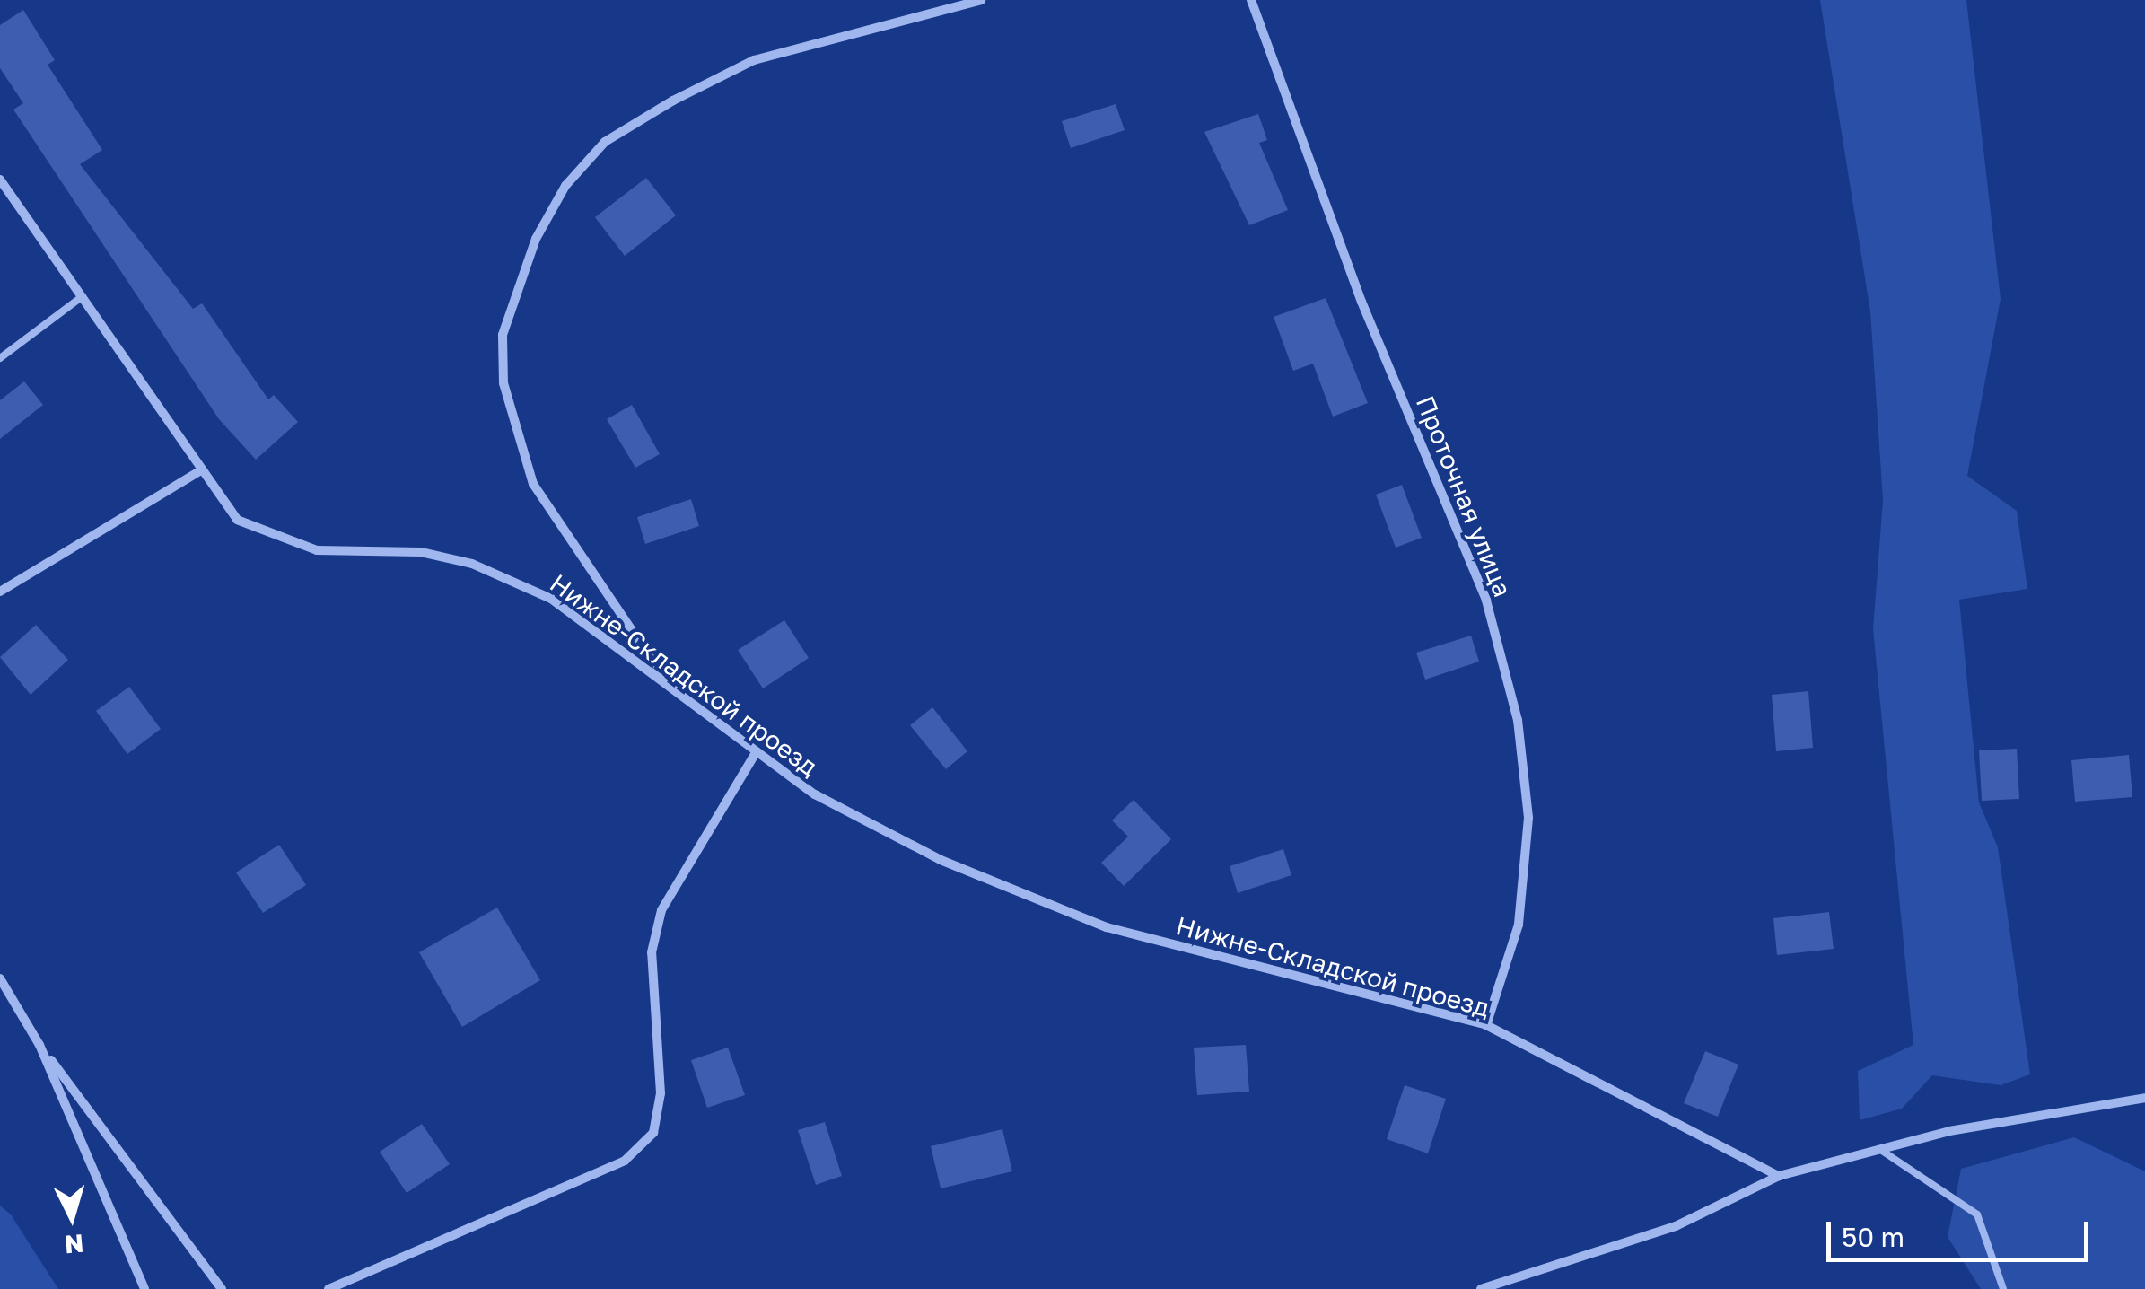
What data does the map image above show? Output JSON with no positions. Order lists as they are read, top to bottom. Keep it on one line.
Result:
{"streets":{"street":["Проточная улица","Нижне-Складской проезд"]},"crossings":[["Проточная улица","Нижне-Складской проезд"]],"scale_bar":"50 m","north":"bottom"}
